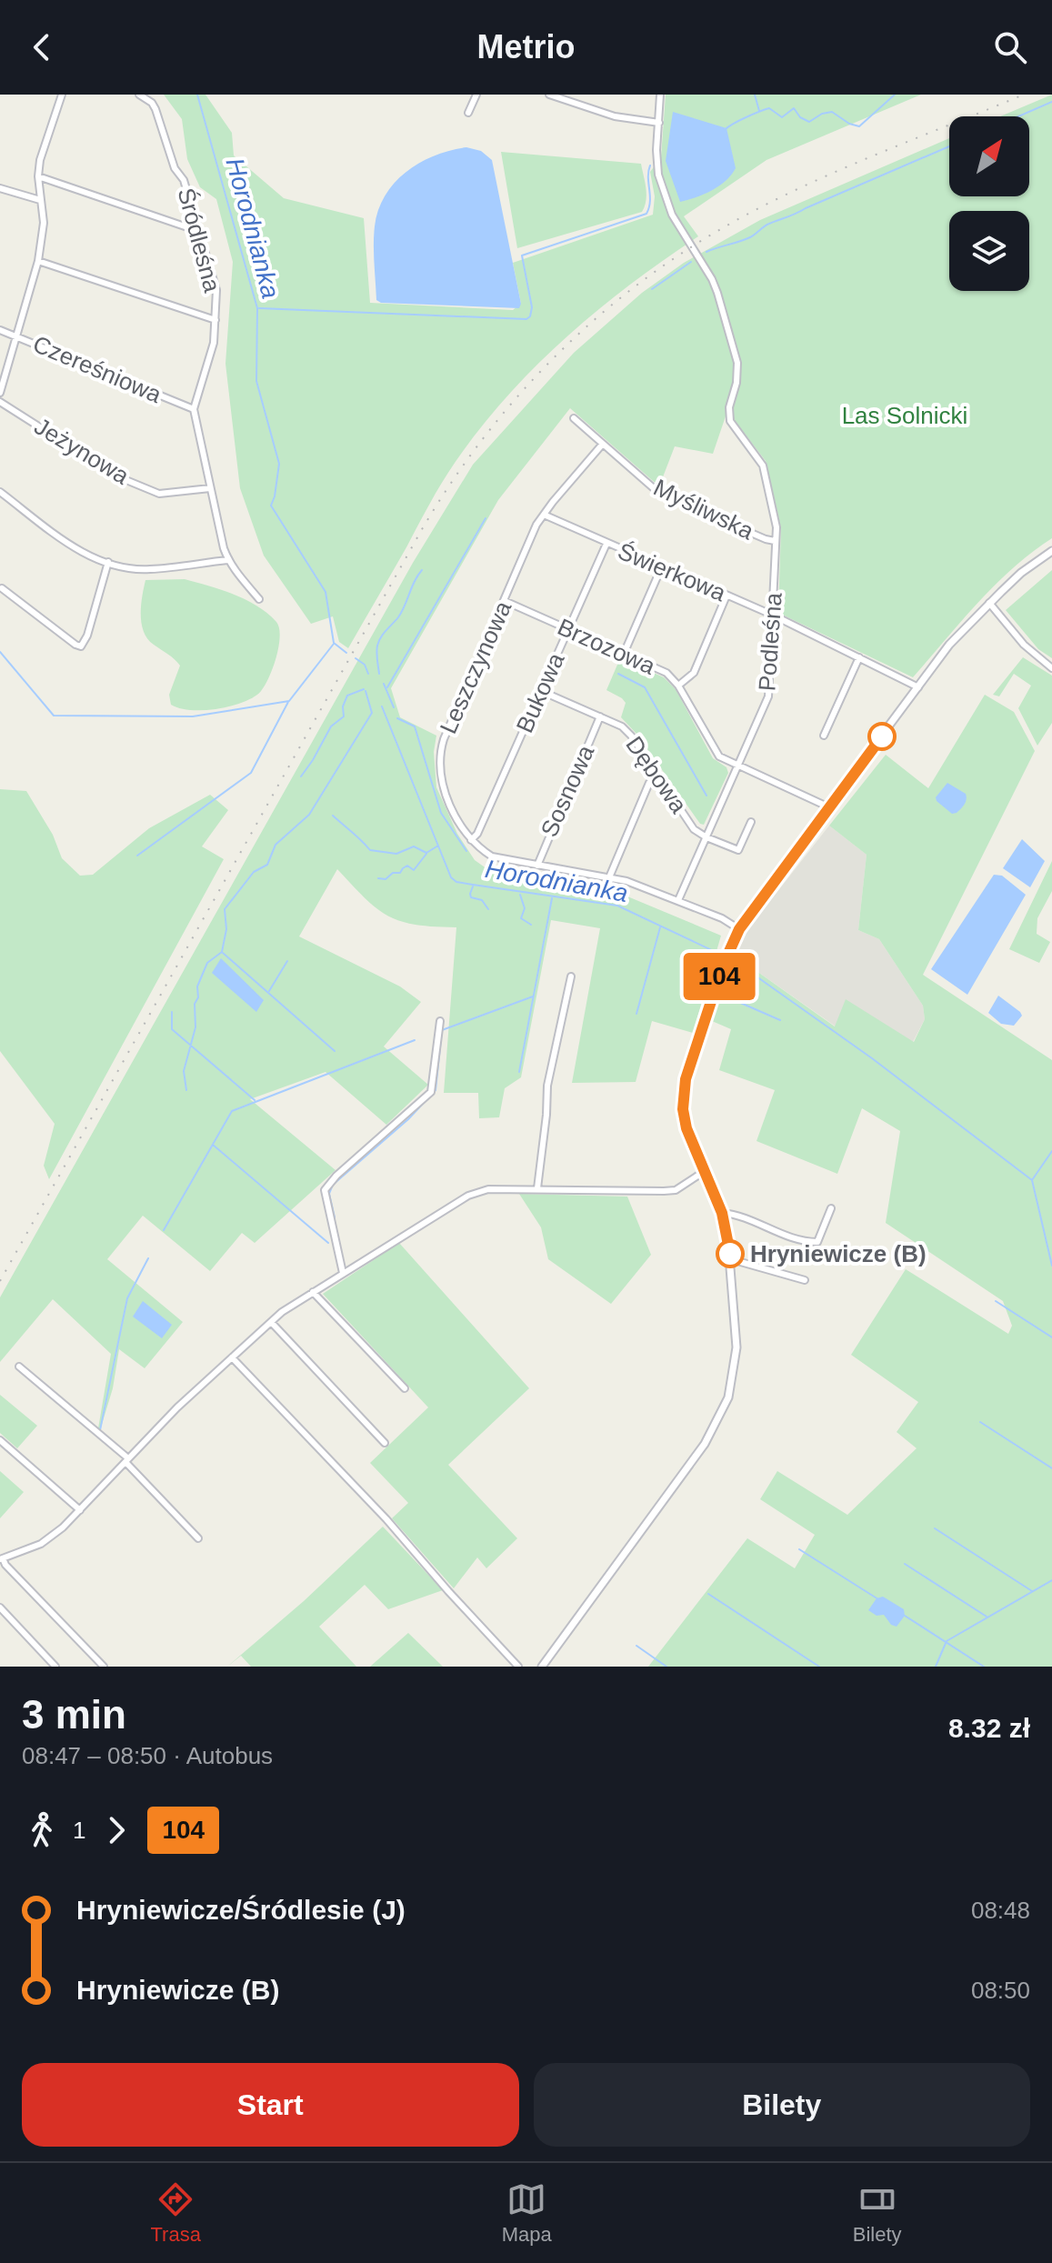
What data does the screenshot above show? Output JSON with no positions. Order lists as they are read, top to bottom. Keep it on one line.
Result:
{"streets":{"street":["Śródleśna","Czereśniowa","Jeżynowa","Myśliwska","Świerkowa","Podleśna","Brzozowa","Leszczynowa","Bukowa","Dębowa","Sosnowa"]},"crossings":[["Śródleśna","Czereśniowa"],["Myśliwska","Podleśna"],["Świerkowa","Podleśna"],["Świerkowa","Leszczynowa"],["Świerkowa","Bukowa"],["Podleśna","Brzozowa"],["Podleśna","Leszczynowa"],["Podleśna","Dębowa"],["Brzozowa","Leszczynowa"],["Brzozowa","Bukowa"],["Leszczynowa","Bukowa"],["Leszczynowa","Sosnowa"],["Bukowa","Dębowa"],["Dębowa","Sosnowa"]],"water":["Horodnianka"],"parks":["Las Solnicki"],"places":["Hryniewicze (B)"],"lines":["bus line 104"],"north":"top right","page":{"header":"Metrio","on_map":"104","heading":["3 min","08:47 – 08:50 · Autobus","8.32 zł"],"legs":["1","104"],"list":[{"name":"Hryniewicze/Śródlesie (J)","value":"08:48"},{"name":"Hryniewicze (B)","value":"08:50"}],"buttons":["Start","Bilety"],"tabs":["Trasa","Mapa","Bilety"]}}
